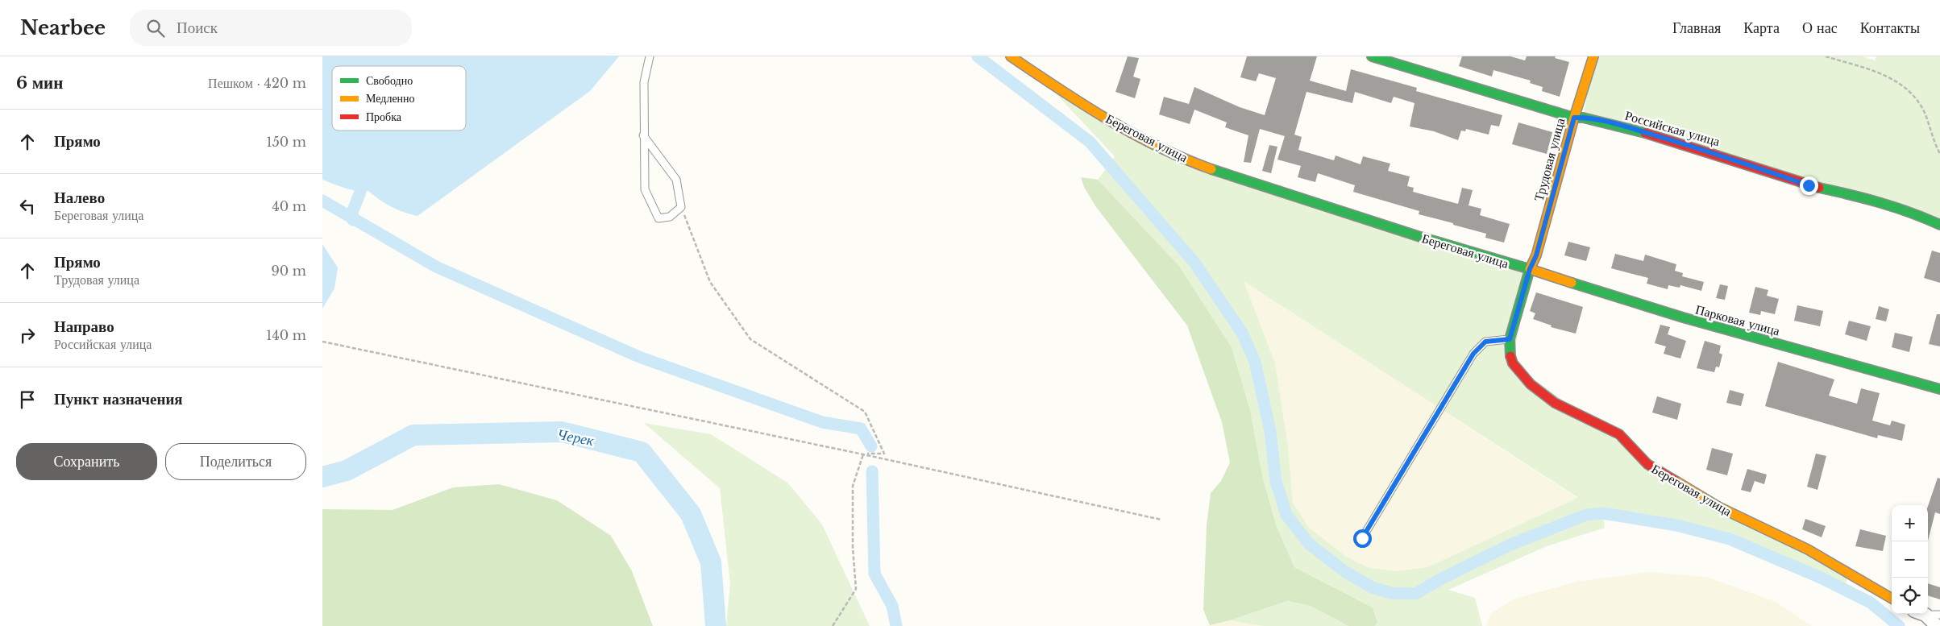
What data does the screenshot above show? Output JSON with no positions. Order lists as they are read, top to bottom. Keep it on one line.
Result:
{"streets":{"street":["Российская улица","Береговая улица","Трудовая улица","Парковая улица"]},"crossings":[["Российская улица","Трудовая улица"],["Береговая улица","Трудовая улица"],["Береговая улица","Парковая улица"],["Трудовая улица","Парковая улица"]],"water":["Черек"],"legend":["Свободно","Медленно","Пробка"],"page":{"header":"Nearbee","search":"Поиск","nav":["Главная","Карта","О нас","Контакты"],"heading":["6 мин","Пешком · 420 m"],"list":[["Прямо","150 m"],["Налево","Береговая улица","40 m"],["Прямо","Трудовая улица","90 m"],["Направо","Российская улица","140 m"],"Пункт назначения"],"buttons":["Сохранить","Поделиться"],"map_buttons":["+","−"]}}
